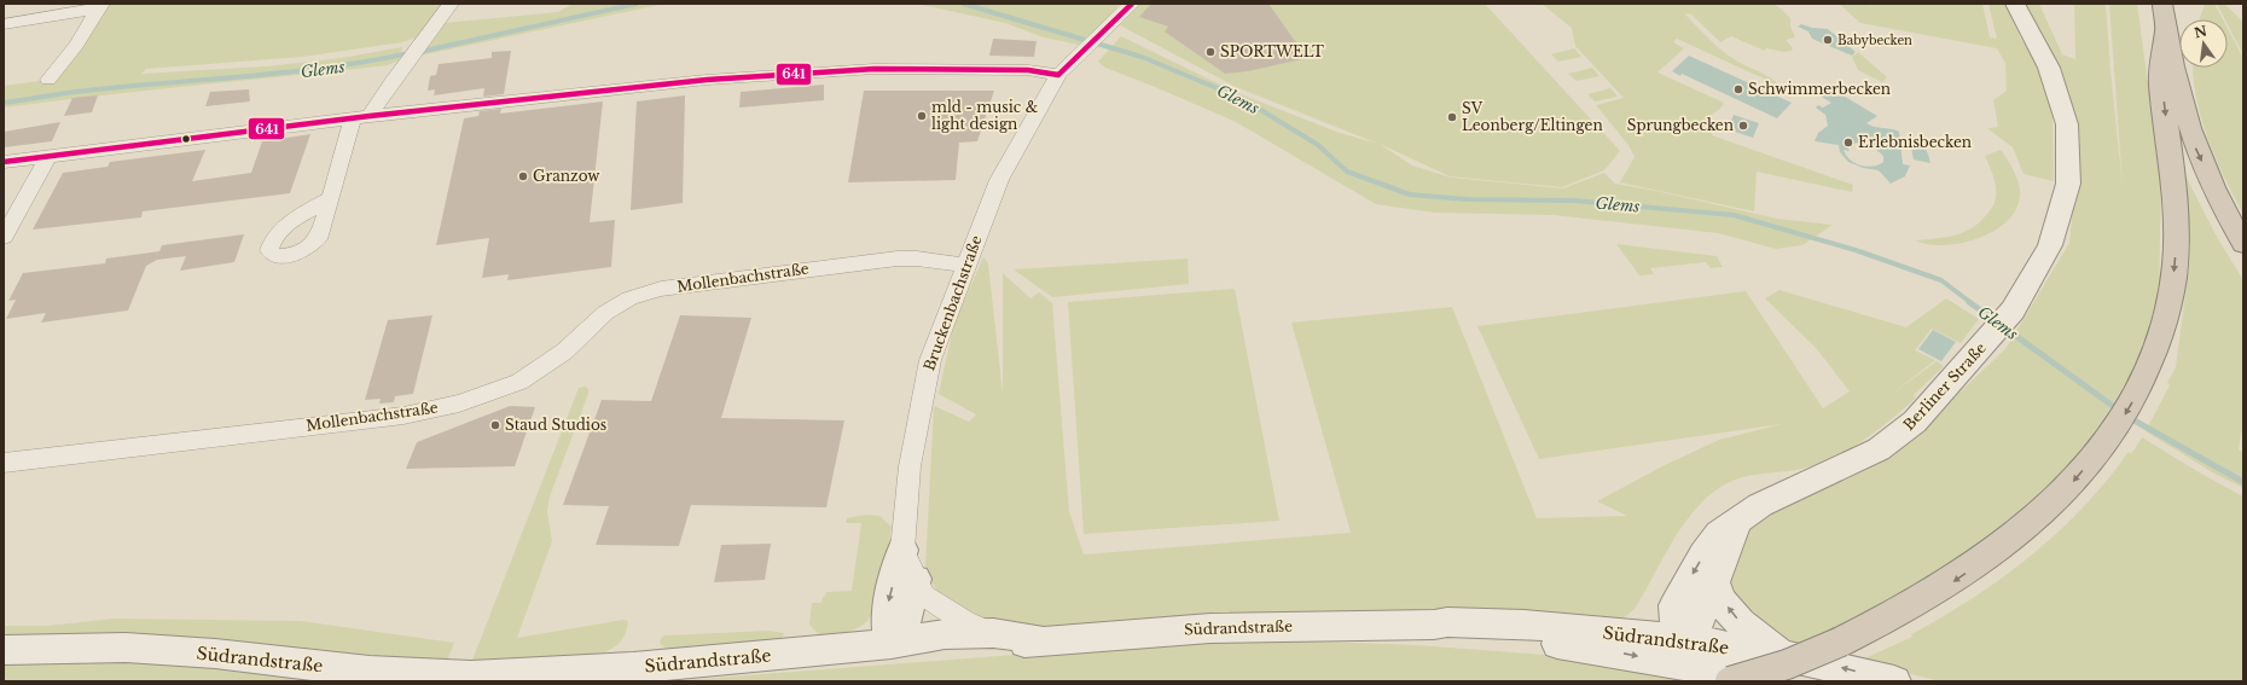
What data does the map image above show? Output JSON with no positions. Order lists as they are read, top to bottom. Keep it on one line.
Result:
{"streets":{"main road":["Berliner Straße","Südrandstraße"],"street":["Mollenbachstraße","Bruckenbachstraße"]},"crossings":[["Mollenbachstraße","Bruckenbachstraße"],["Bruckenbachstraße","Südrandstraße"],["Berliner Straße","Südrandstraße"]],"water":["Glems"],"places":["Babybecken","SPORTWELT","Schwimmerbecken","mld - music & light design","SV Leonberg/Eltingen","Sprungbecken","Erlebnisbecken","Granzow","Staud Studios"],"lines":["transit line 641"],"north":"top"}
